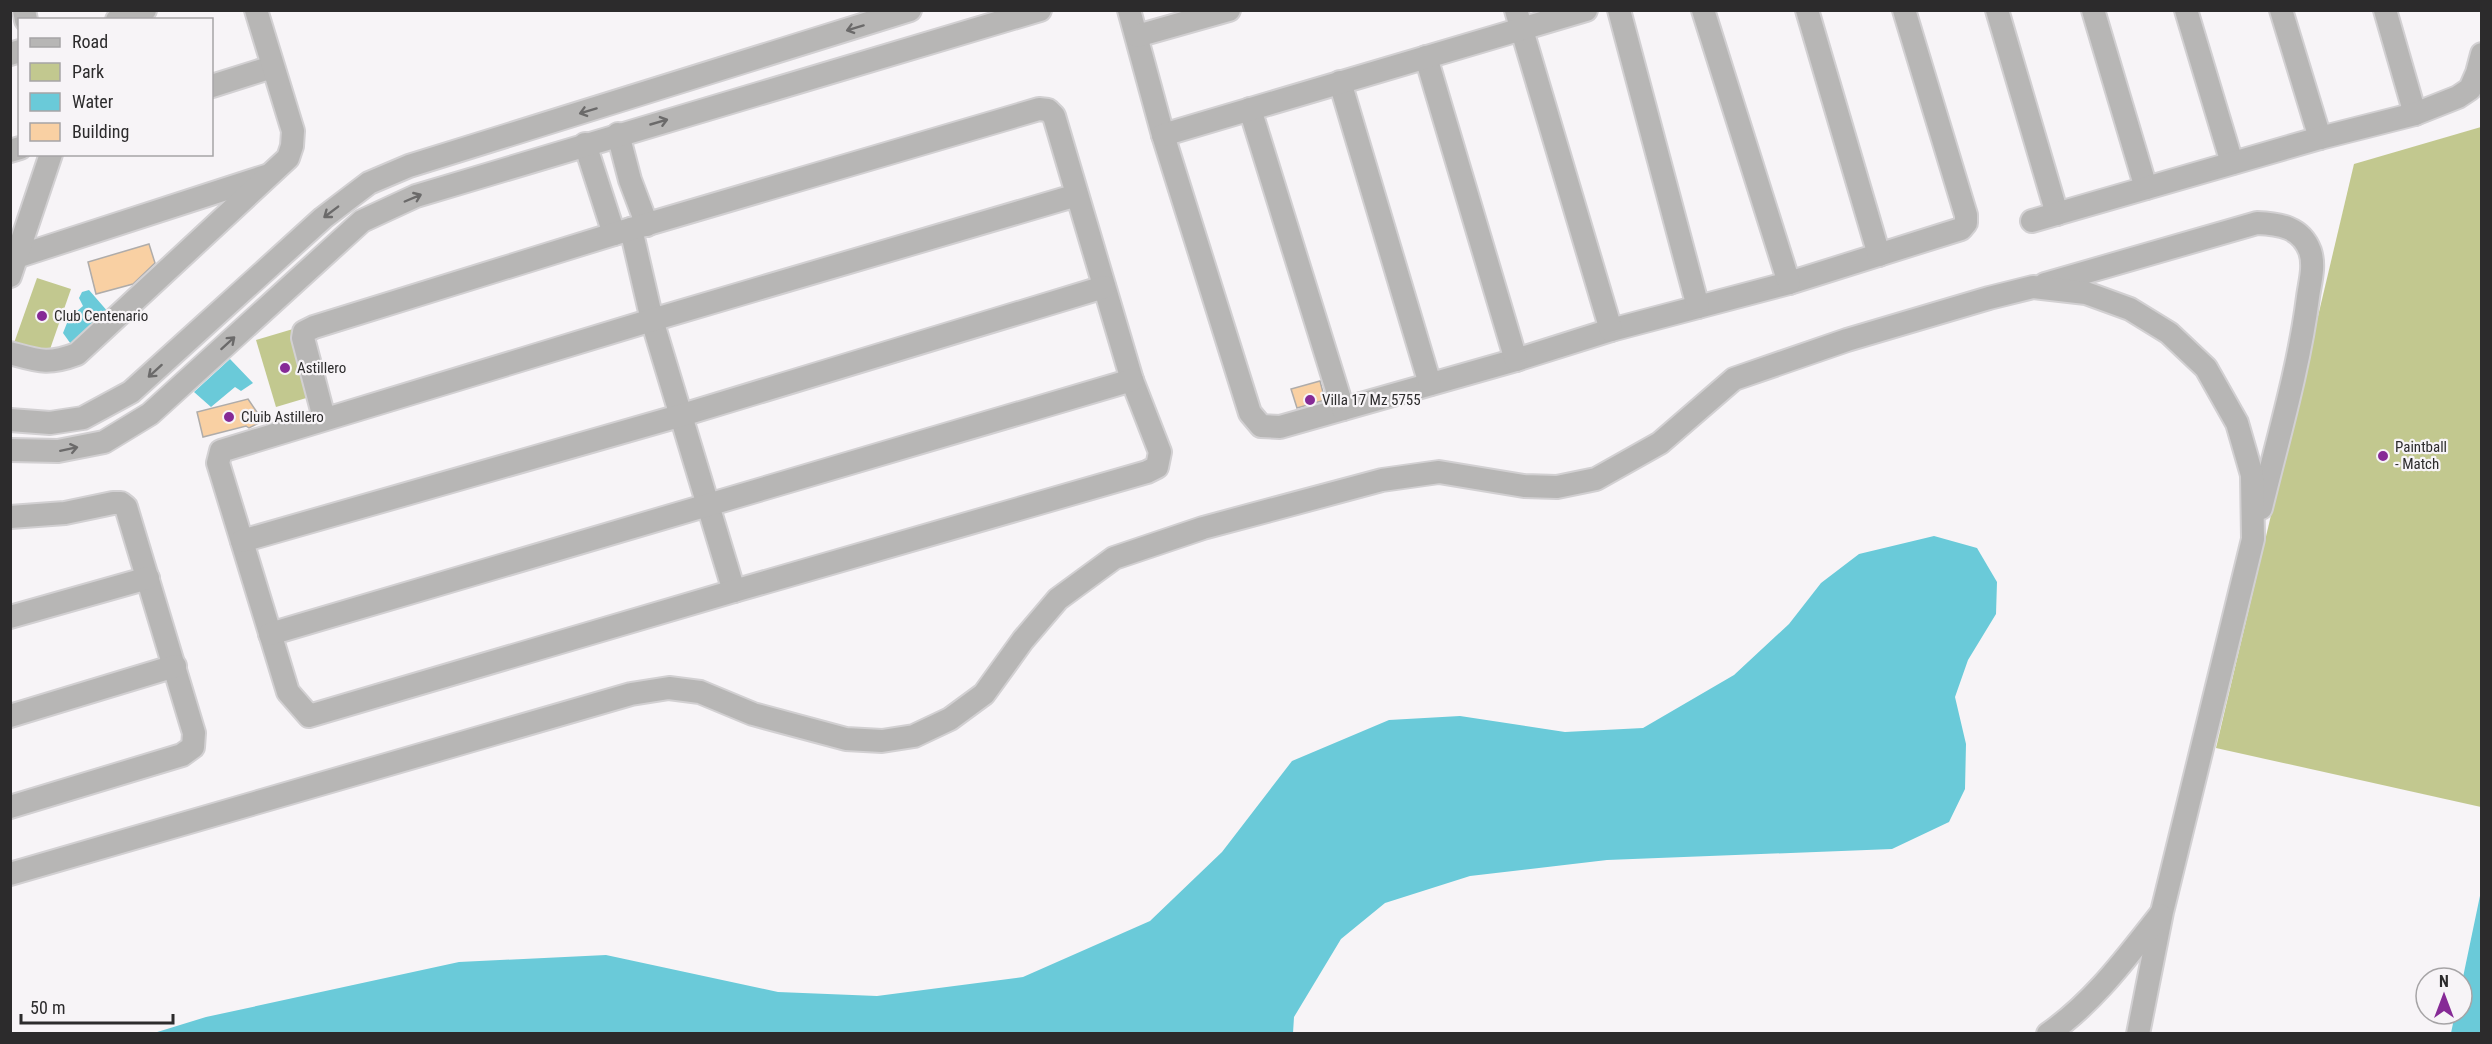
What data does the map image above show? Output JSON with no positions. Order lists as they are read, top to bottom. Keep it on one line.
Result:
{"places":["Club Centenario","Astillero","Villa 17 Mz 5755","Cluib Astillero","Paintball - Match"],"legend":["Road","Park","Water","Building"],"scale_bar":"50 m","north":"top"}
